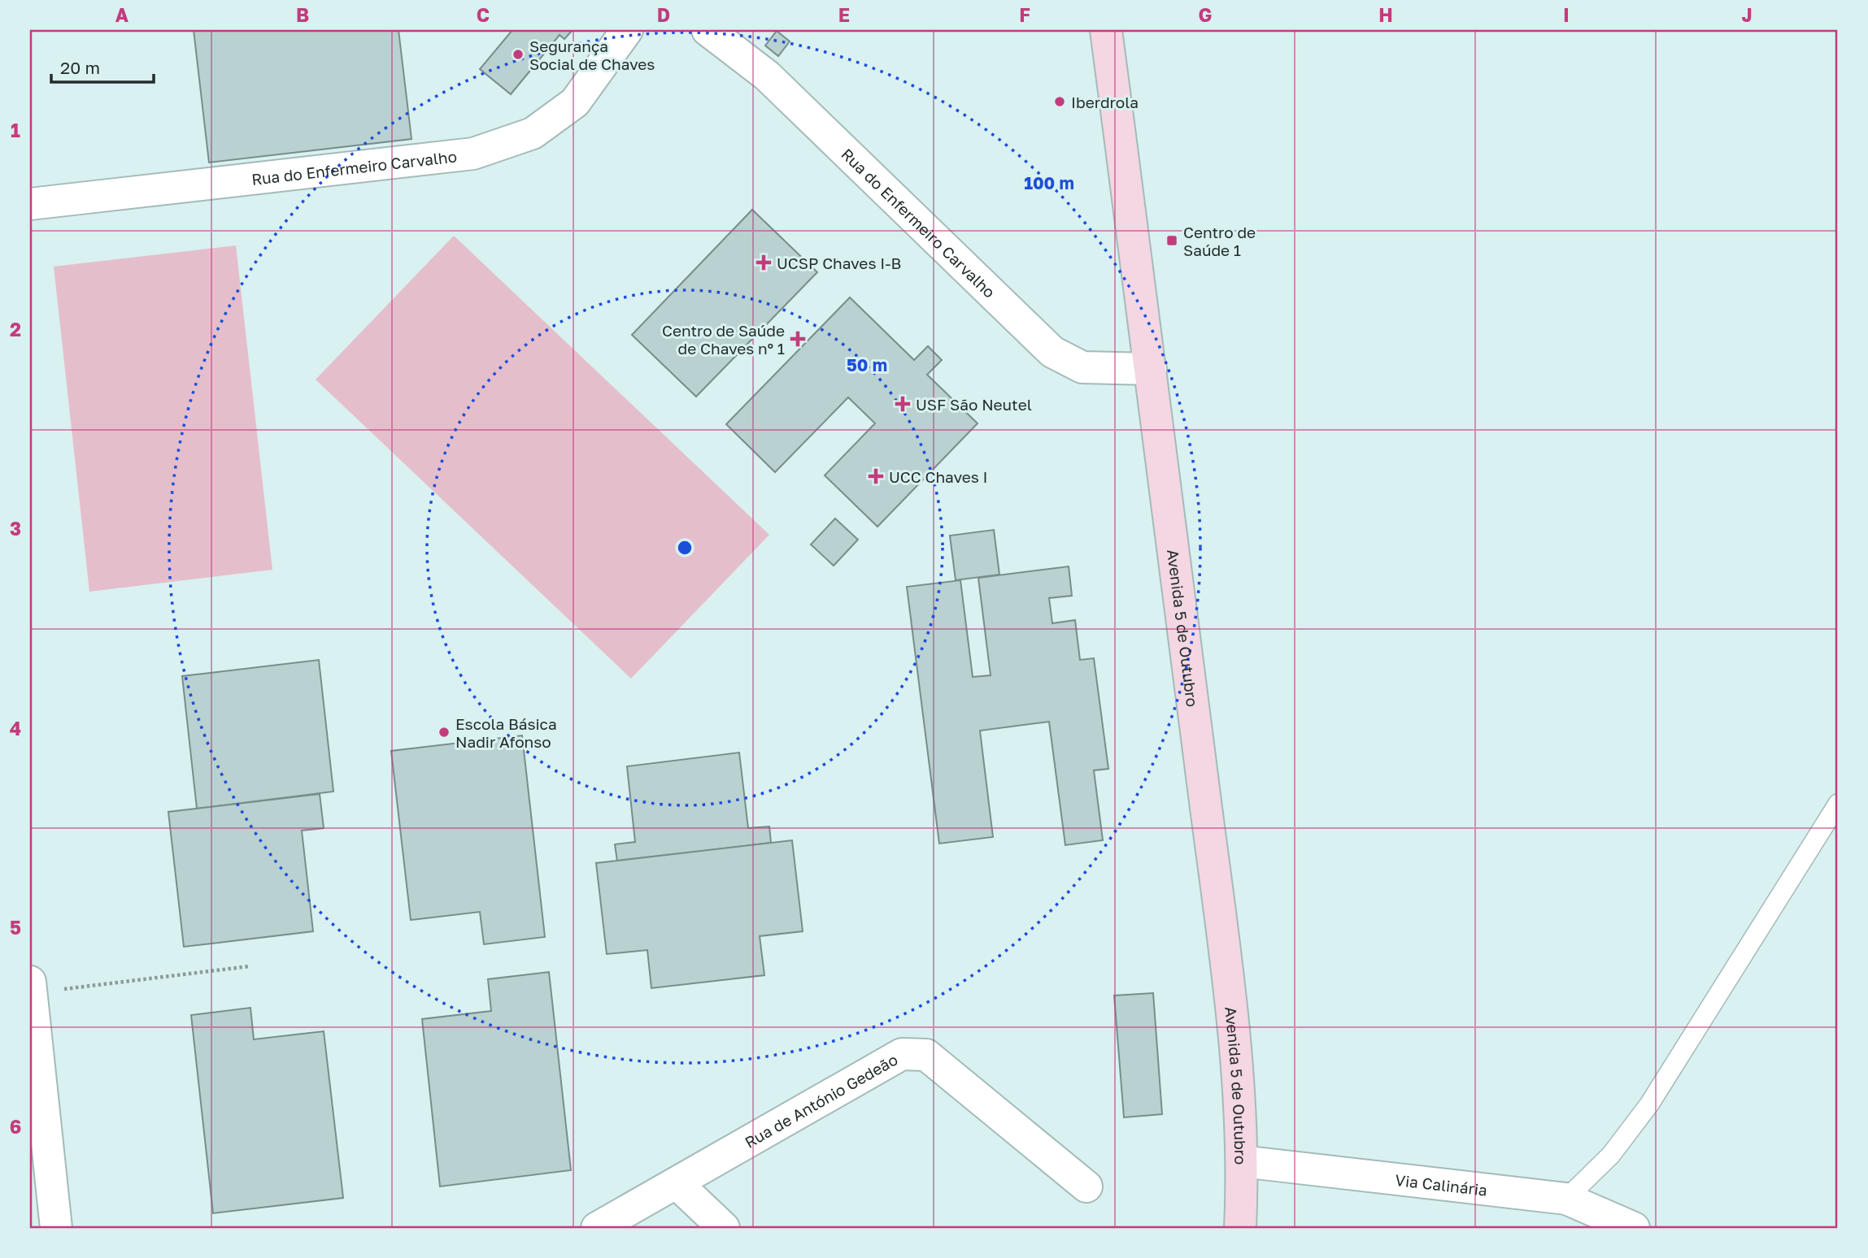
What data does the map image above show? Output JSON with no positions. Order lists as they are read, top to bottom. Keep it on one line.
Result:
{"streets":{"main road":["Avenida 5 de Outubro"],"street":["Rua do Enfermeiro Carvalho","Rua de António Gedeão","Via Calinária"]},"crossings":[["Rua do Enfermeiro Carvalho","Avenida 5 de Outubro"],["Avenida 5 de Outubro","Via Calinária"]],"places":{"other":["Segurança Social de Chaves","Iberdrola","Escola Básica Nadir Afonso"],"transit":["Centro de Saúde 1"],"health":["UCSP Chaves I-B","Centro de Saúde de Chaves nº 1","USF São Neutel","UCC Chaves I"]},"scale_bar":"20 m","grid":{"columns":["A","B","C","D","E","F","G","H","I","J"],"rows":["1","2","3","4","5","6"]},"rings":["100 m","50 m"]}
